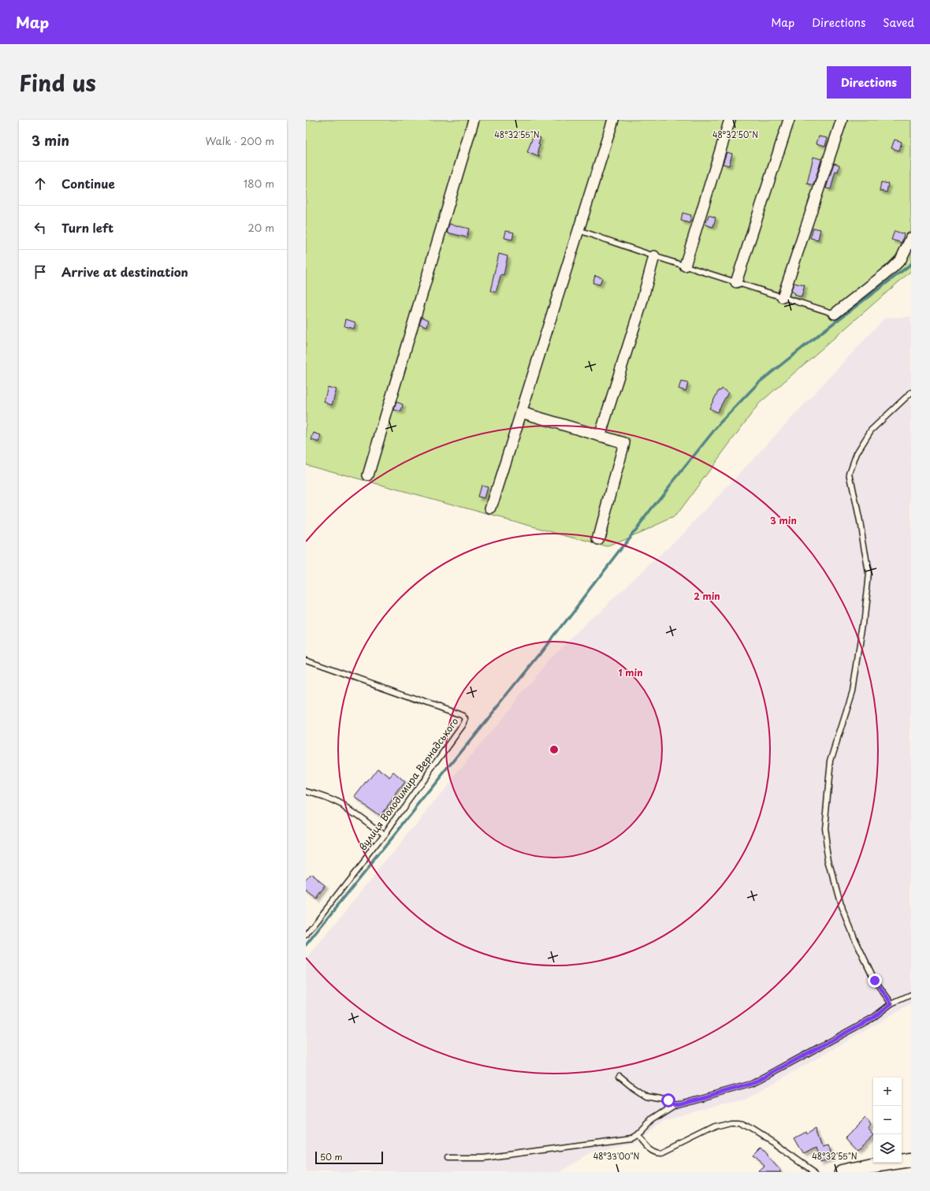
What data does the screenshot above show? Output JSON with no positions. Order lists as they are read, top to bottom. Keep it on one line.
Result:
{"streets":{"lane":["вулиця Володимира Вернадського"]},"scale_bar":"50 m","page":{"header":"Map","nav":["Map","Directions","Saved"],"title":"Find us","buttons":"Directions","heading":["3 min","Walk · 200 m"],"list":[["Continue","180 m"],["Turn left","20 m"],"Arrive at destination"],"map_buttons":["+","−"],"scale":"50 m"},"coordinates":["48°32'55\"N","48°32'50\"N","48°33'00\"N"],"rings":["3 min","2 min","1 min"]}
